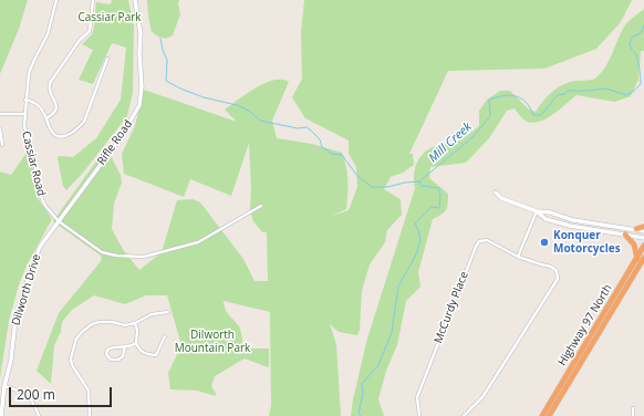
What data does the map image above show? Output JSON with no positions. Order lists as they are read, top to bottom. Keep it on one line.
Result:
{"streets":{"highway":["Highway 97 North"],"street":["Rifle Road","Cassiar Road","Dilworth Drive","McCurdy Place"]},"crossings":[["Rifle Road","Cassiar Road"],["Rifle Road","Dilworth Drive"],["Cassiar Road","Dilworth Drive"]],"water":["Mill Creek"],"parks":["Cassiar Park","Dilworth Mountain Park"],"places":["Konquer Motorcycles"],"scale_bar":"200 m"}
